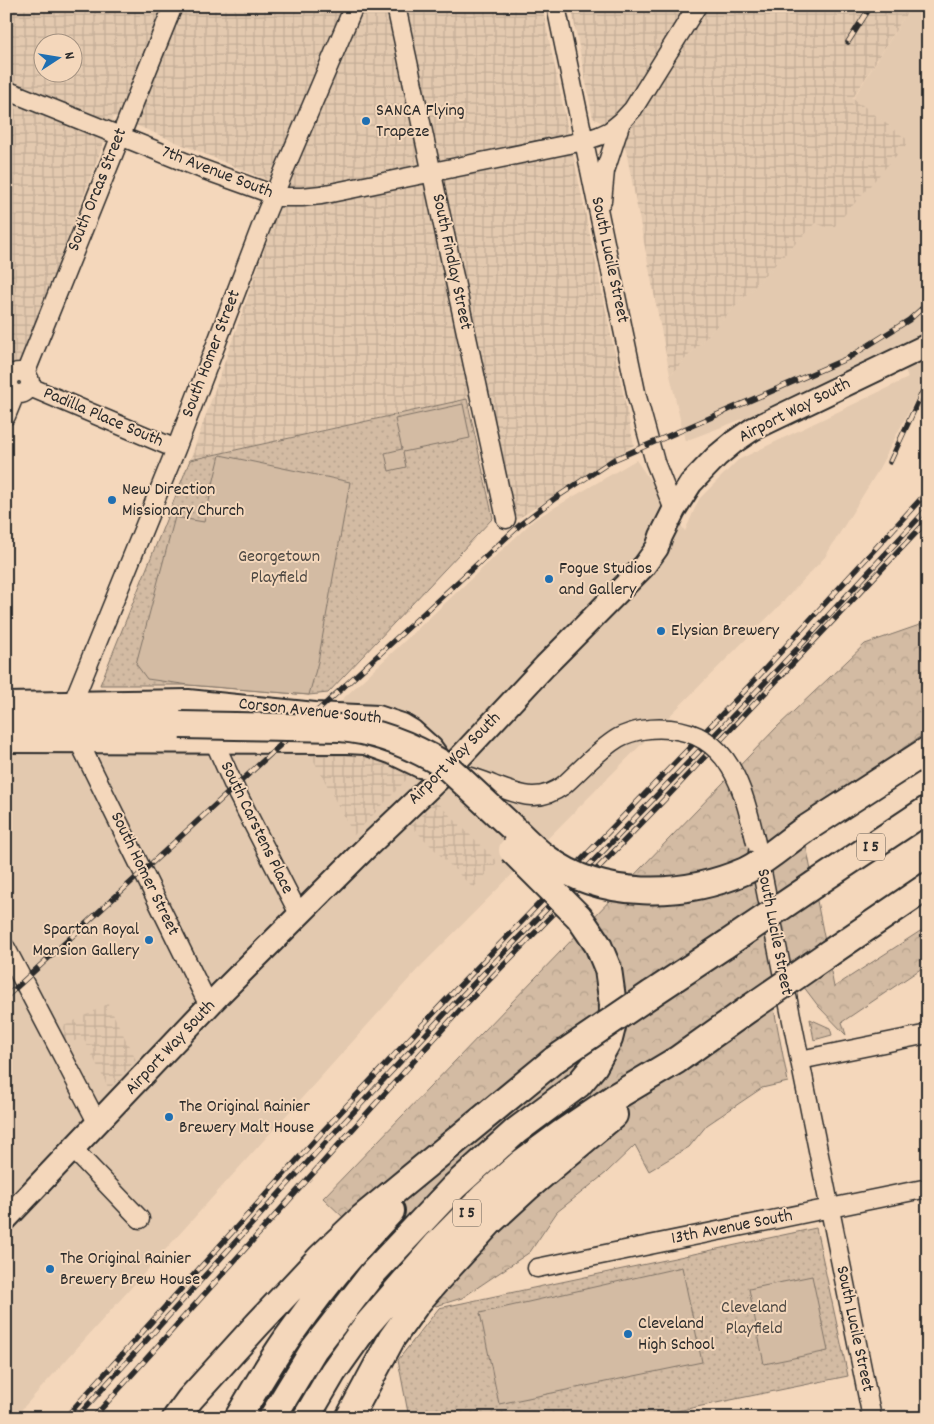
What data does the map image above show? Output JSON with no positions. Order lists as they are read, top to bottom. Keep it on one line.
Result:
{"streets":{"highway":["I 5"],"main road":["Airport Way South","Corson Avenue South"],"street":["7th Avenue South","South Orcas Street","South Lucile Street","South Findlay Street","South Homer Street","Padilla Place South","South Carstens Place","13th Avenue South"]},"crossings":[["7th Avenue South","South Orcas Street"],["7th Avenue South","South Lucile Street"],["7th Avenue South","South Findlay Street"],["7th Avenue South","South Homer Street"],["South Orcas Street","Padilla Place South"],["South Lucile Street","Airport Way South"],["South Lucile Street","Corson Avenue South"],["South Lucile Street","13th Avenue South"],["South Homer Street","Airport Way South"],["South Homer Street","Padilla Place South"],["South Homer Street","Corson Avenue South"],["Airport Way South","Corson Avenue South"],["Airport Way South","South Carstens Place"],["Corson Avenue South","South Carstens Place"]],"parks":["Georgetown Playfield","Cleveland Playfield"],"places":["SANCA Flying Trapeze","New Direction Missionary Church","Fogue Studios and Gallery","Elysian Brewery","Spartan Royal Mansion Gallery","The Original Rainier Brewery Malt House","The Original Rainier Brewery Brew House","Cleveland High School"],"north":"right"}
